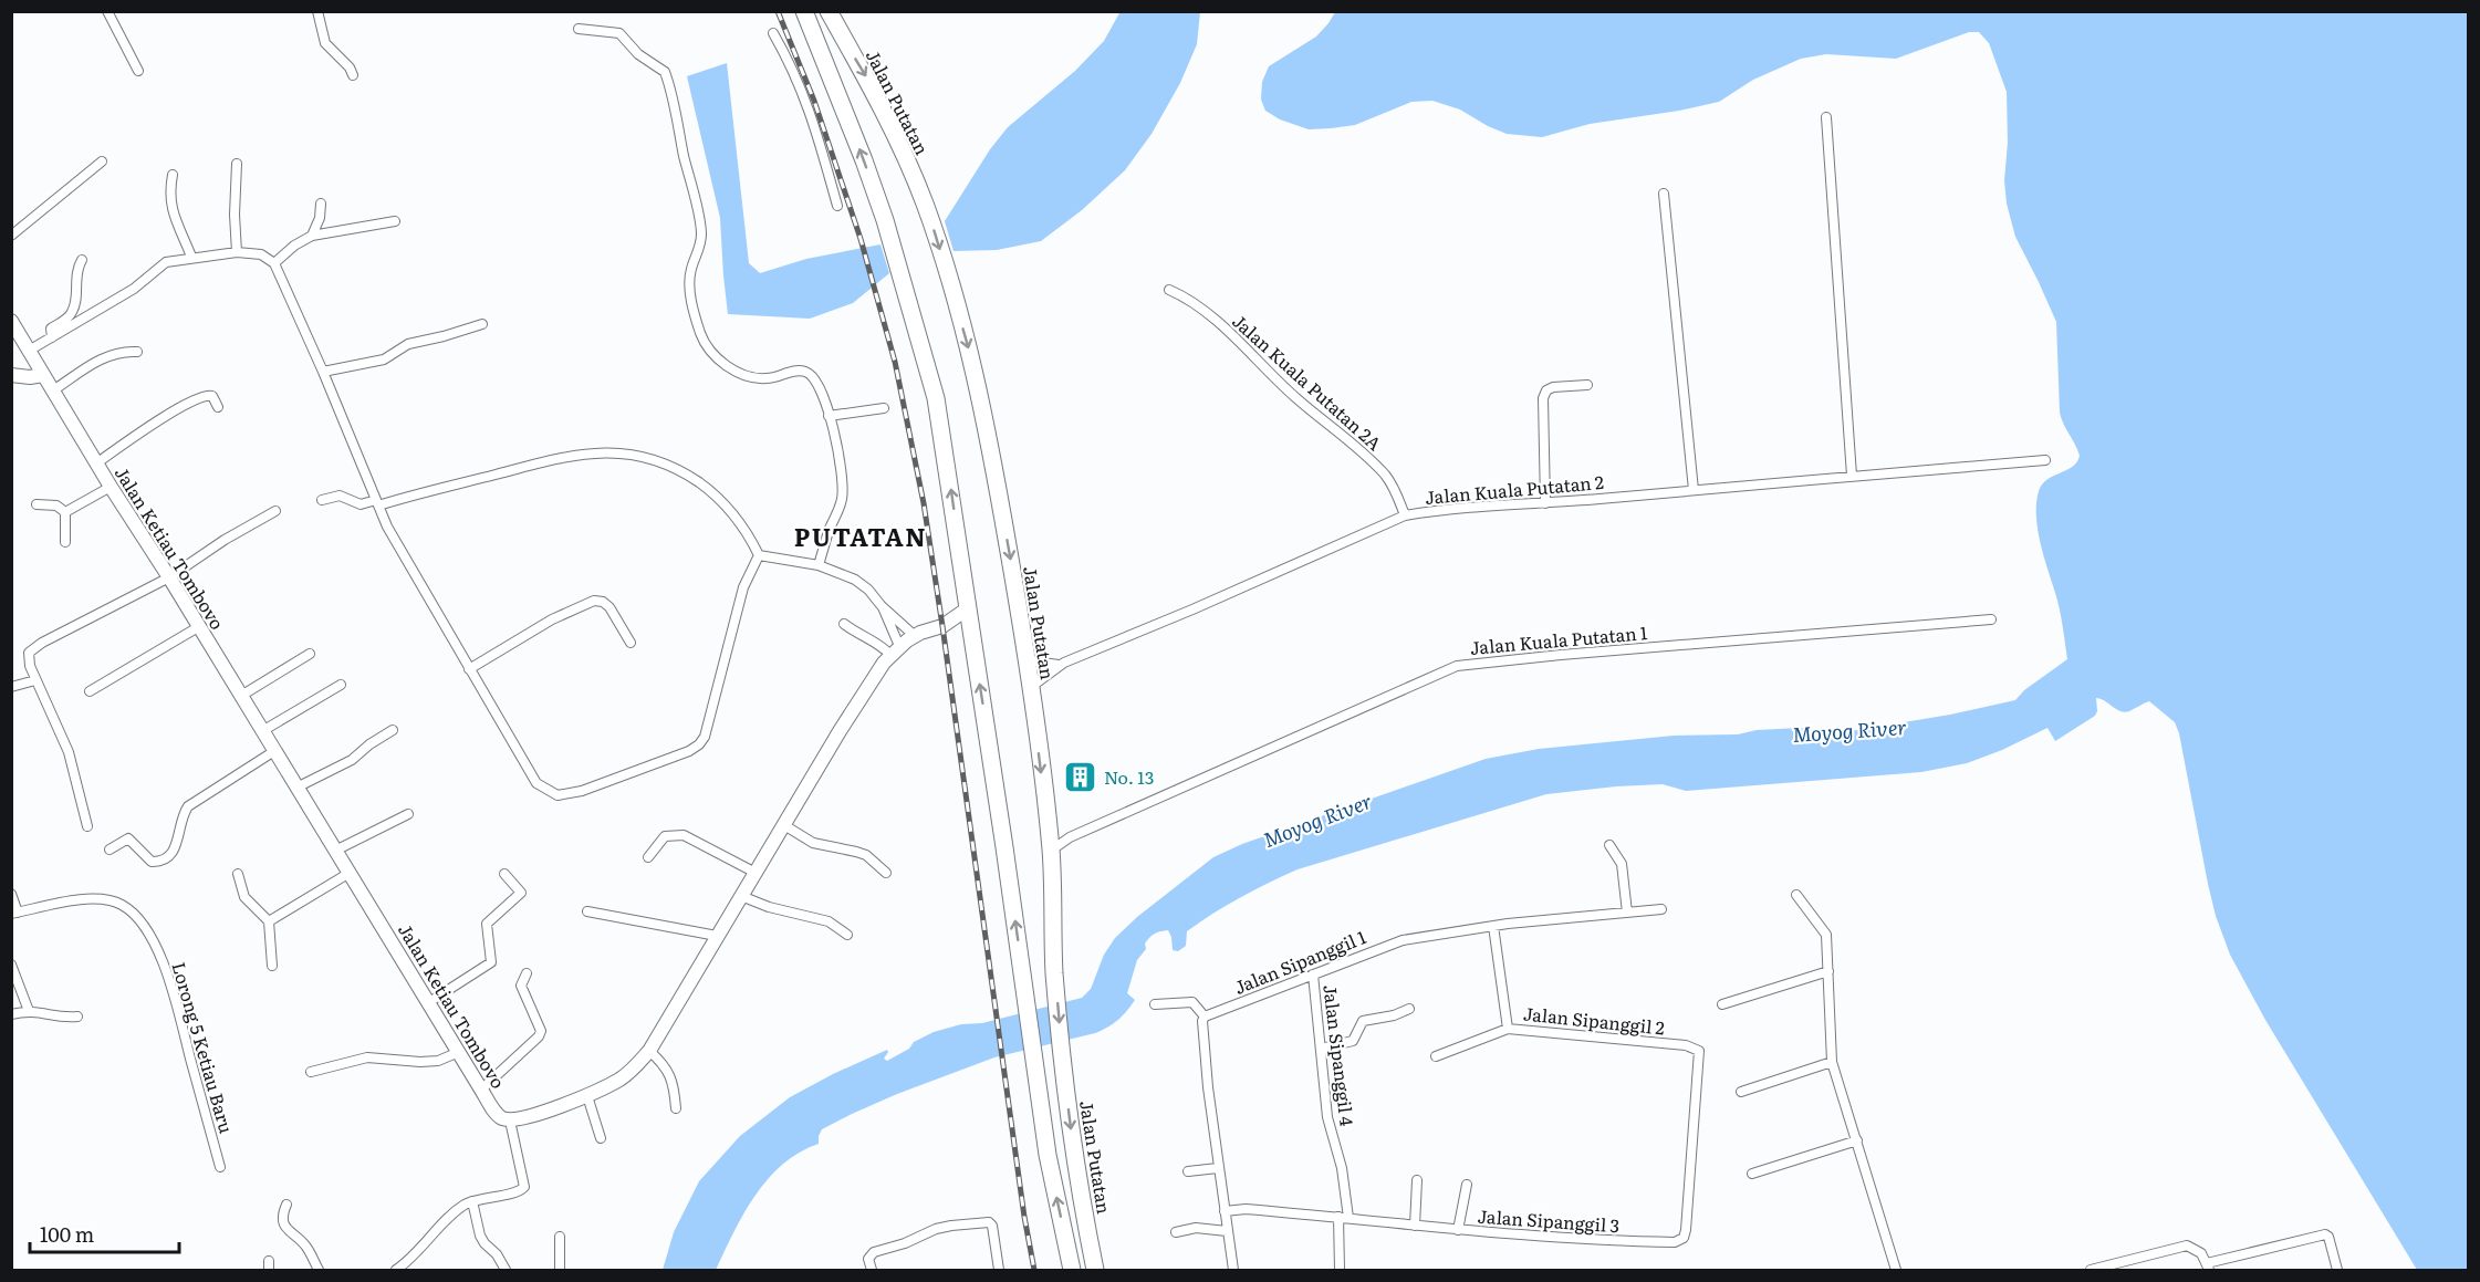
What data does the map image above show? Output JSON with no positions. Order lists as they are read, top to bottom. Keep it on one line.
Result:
{"streets":{"highway":["Jalan Putatan"],"street":["Jalan Kuala Putatan 2A","Jalan Kuala Putatan 2","Jalan Ketiau Tombovo","Jalan Kuala Putatan 1","Jalan Sipanggil 1","Jalan Sipanggil 2","Lorong 5 Ketiau Baru","Jalan Sipanggil 4","Jalan Sipanggil 3"]},"crossings":[["Jalan Putatan","Jalan Kuala Putatan 2"],["Jalan Putatan","Jalan Kuala Putatan 1"],["Jalan Kuala Putatan 2A","Jalan Kuala Putatan 2"],["Jalan Sipanggil 1","Jalan Sipanggil 2"],["Jalan Sipanggil 1","Jalan Sipanggil 4"],["Jalan Sipanggil 2","Jalan Sipanggil 3"],["Jalan Sipanggil 4","Jalan Sipanggil 3"]],"districts":["PUTATAN"],"water":["Moyog River"],"places":{"building":["No. 13"]},"scale_bar":"100 m"}
